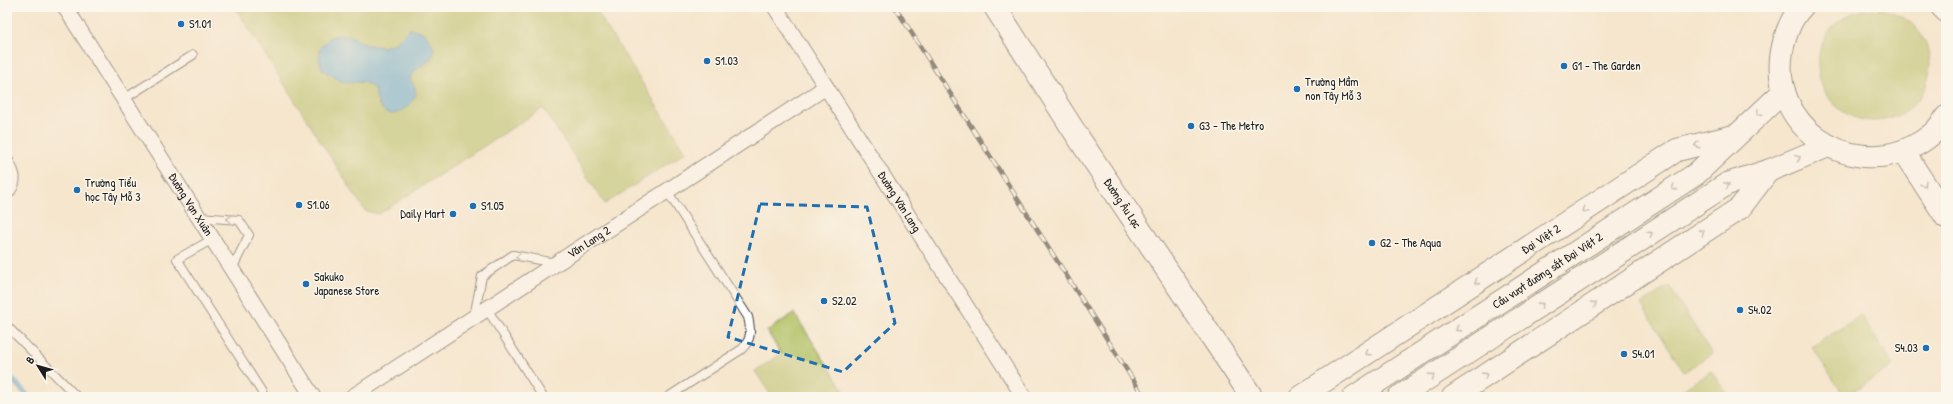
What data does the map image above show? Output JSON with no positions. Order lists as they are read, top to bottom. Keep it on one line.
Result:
{"streets":{"street":["Đường Văn Lang","Đường Âu Lạc","Đường Vạn Xuân","Đại Việt 2","Văn Lang 2","Cầu vượt đường sắt Đại Việt 2"]},"crossings":[["Đường Văn Lang","Văn Lang 2"],["Đại Việt 2","Cầu vượt đường sắt Đại Việt 2"]],"places":["S1.01","S1.03","G1 - The Garden","Trường Mầm non Tây Mỗ 3","G3 - The Metro","Trường Tiểu học Tây Mỗ 3","S1.06","S1.05","Daily Mart","G2 - The Aqua","Sakuko Japanese Store","S2.02","S4.02","S4.03","S4.01"],"north":"top left"}
